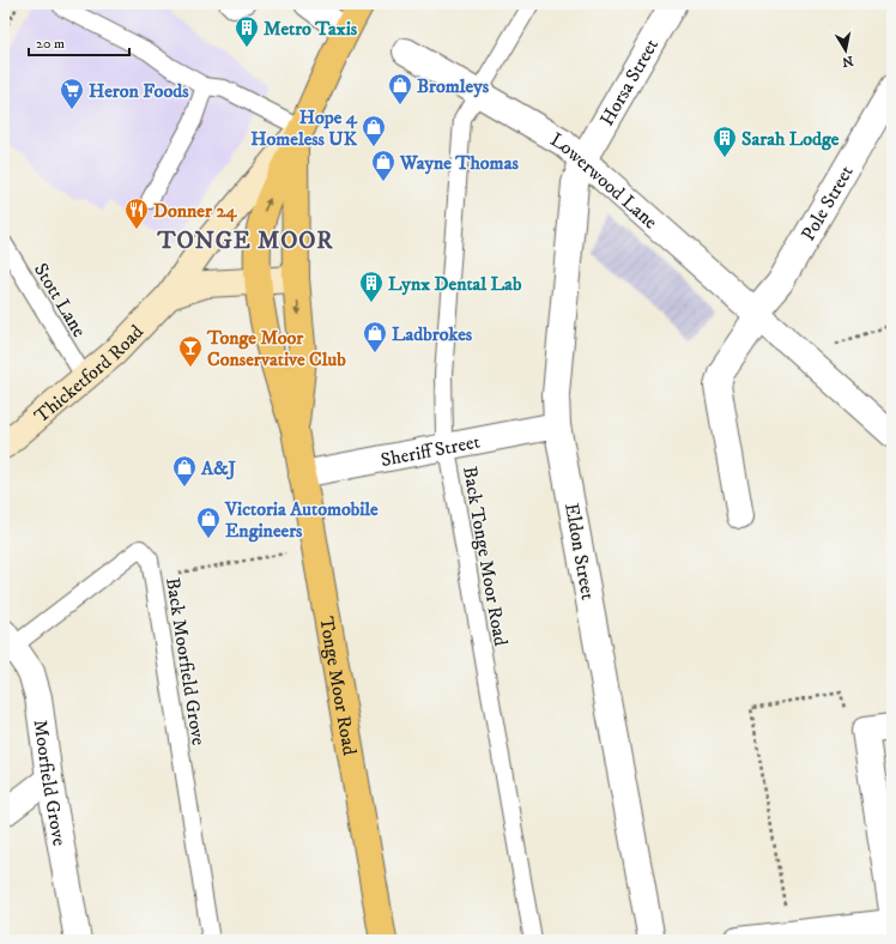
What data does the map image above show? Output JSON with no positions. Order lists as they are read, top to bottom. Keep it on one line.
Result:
{"streets":{"main road":["Thicketford Road","Tonge Moor Road"],"street":["Horsa Street","Lowerwood Lane","Pole Street","Sheriff Street","Eldon Street","Moorfield Grove"],"lane":["Stott Lane","Back Tonge Moor Road","Back Moorfield Grove"]},"crossings":[["Horsa Street","Lowerwood Lane"],["Horsa Street","Eldon Street"],["Lowerwood Lane","Pole Street"],["Lowerwood Lane","Eldon Street"],["Lowerwood Lane","Back Tonge Moor Road"],["Stott Lane","Thicketford Road"],["Thicketford Road","Tonge Moor Road"],["Sheriff Street","Eldon Street"],["Sheriff Street","Back Tonge Moor Road"],["Sheriff Street","Tonge Moor Road"],["Back Moorfield Grove","Moorfield Grove"]],"districts":["TONGE MOOR"],"places":{"building":["Metro Taxis","Sarah Lodge","Lynx Dental Lab"],"shop":["Bromleys","Hope 4 Homeless UK","Wayne Thomas","Ladbrokes","A&J","Victoria Automobile Engineers"],"supermarket":["Heron Foods"],"restaurant":["Donner 24"],"bar":["Tonge Moor Conservative Club"]},"scale_bar":"20 m","north":"bottom"}
